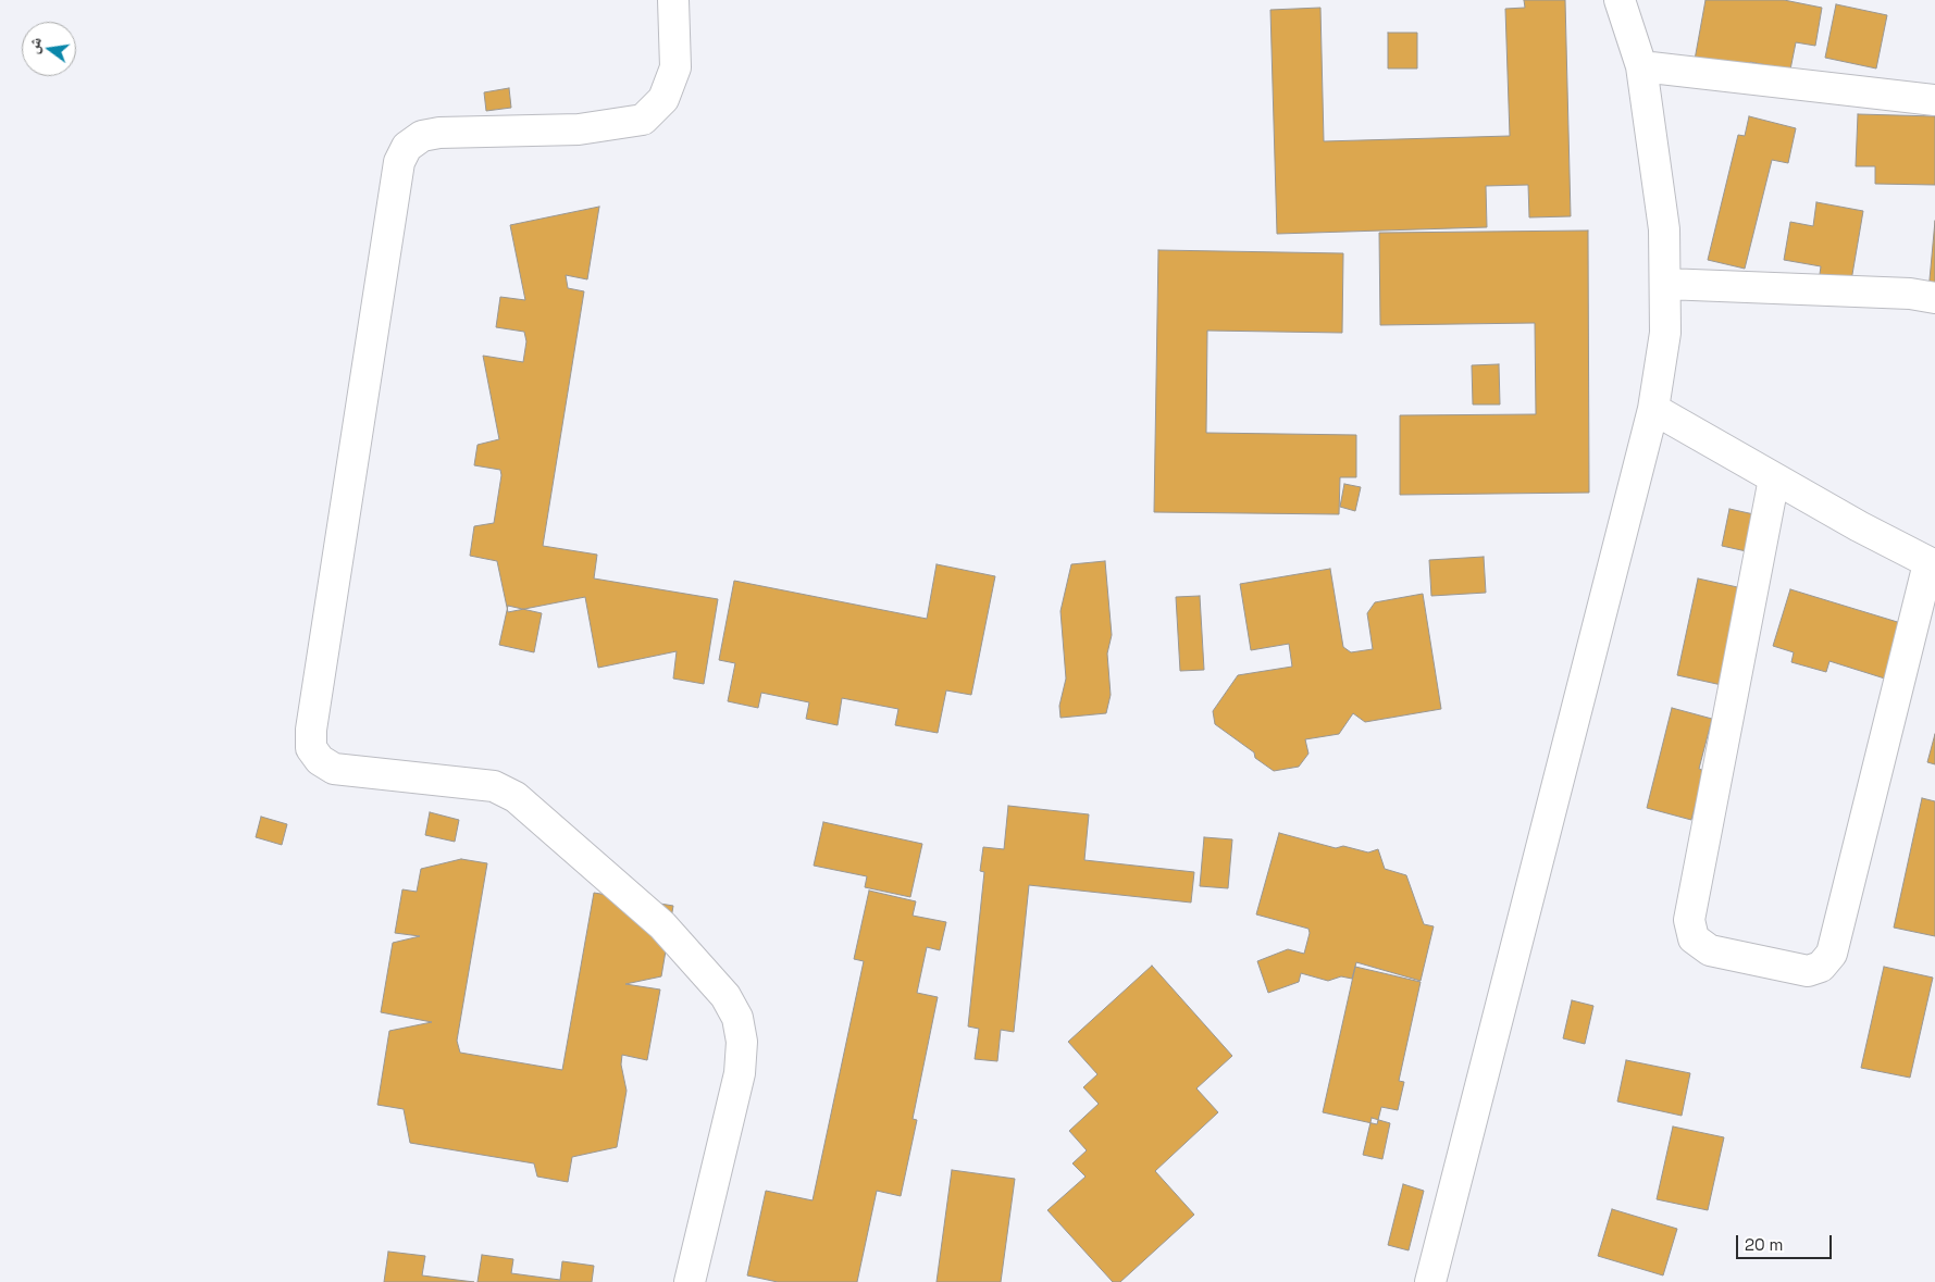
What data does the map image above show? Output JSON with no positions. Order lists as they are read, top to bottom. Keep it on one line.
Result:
{"scale_bar":"20 m","north":"left"}
